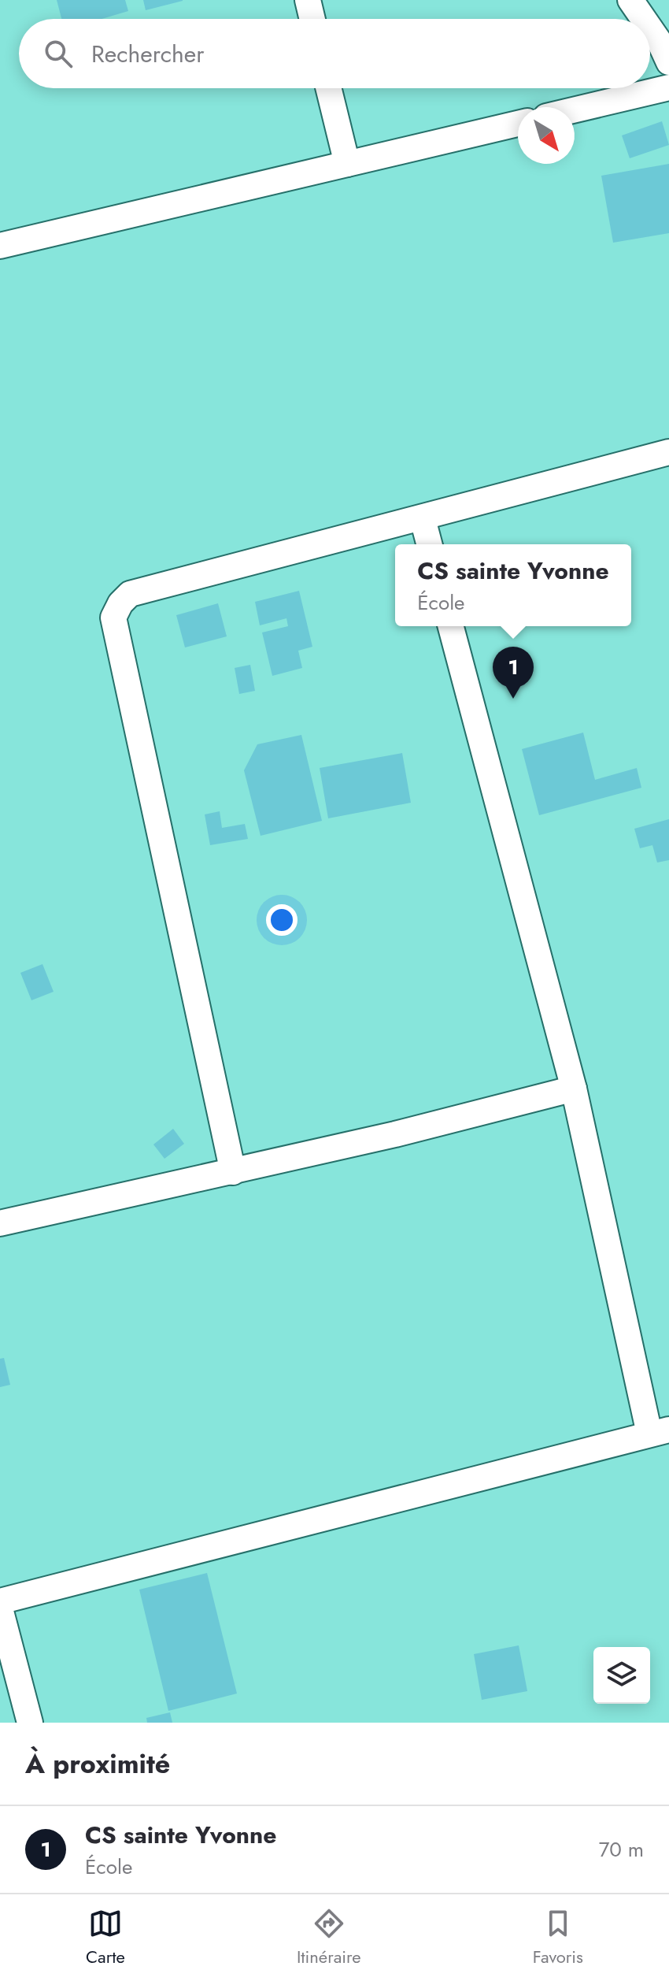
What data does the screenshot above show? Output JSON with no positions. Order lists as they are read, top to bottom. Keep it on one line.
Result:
{"north":"bottom right","page":{"search":"Rechercher","popup":["CS sainte Yvonne","École"],"pins":"1","heading":"À proximité","list":[{"mark":"1","name":"CS sainte Yvonne","note":"École","value":"70 m"}],"nav":["Carte","Itinéraire","Favoris"]}}
